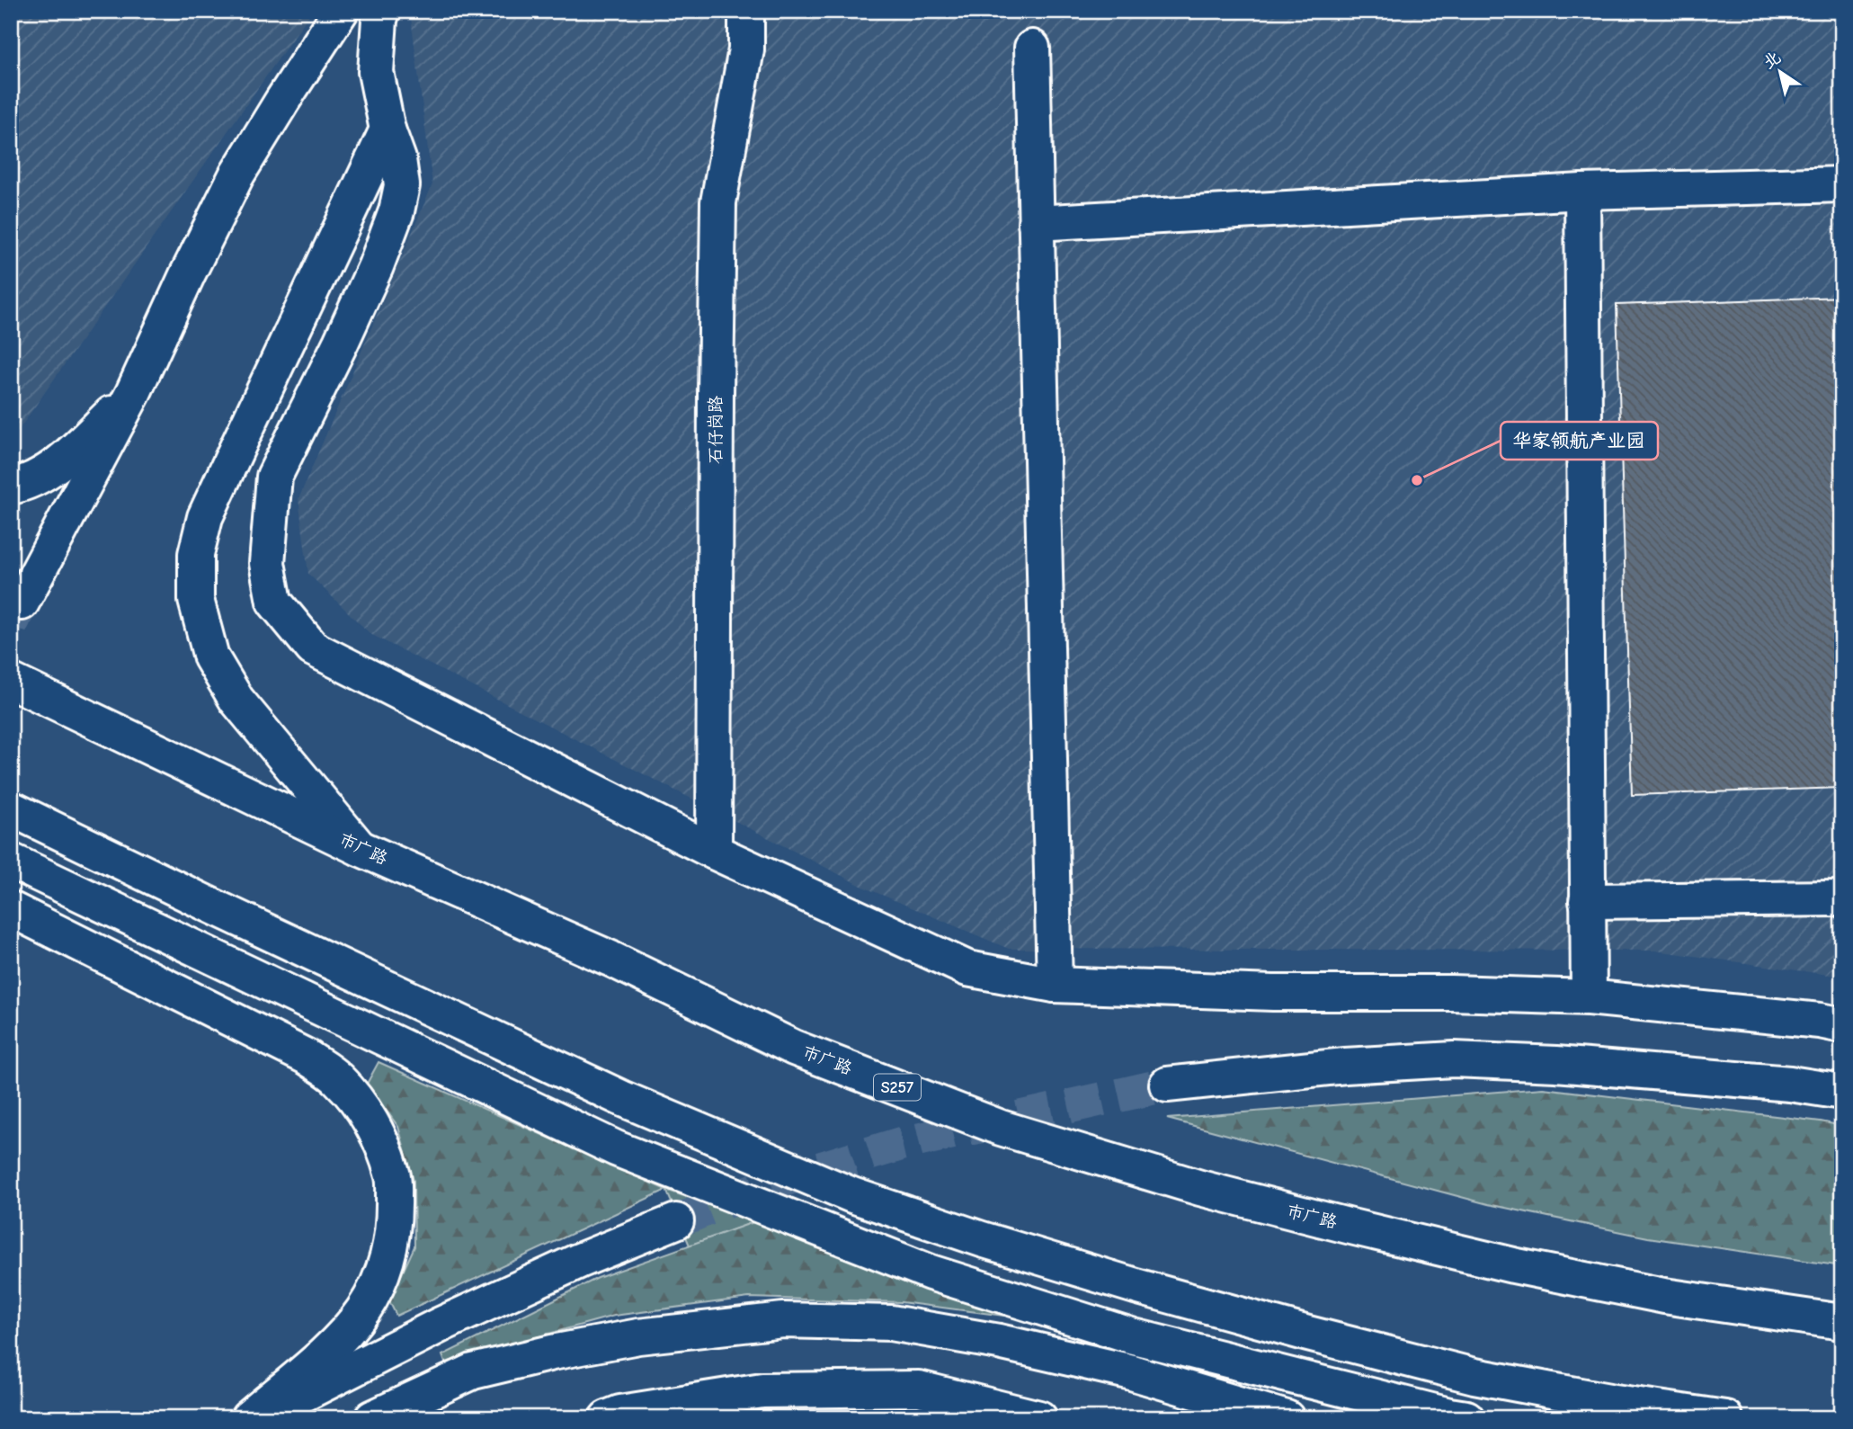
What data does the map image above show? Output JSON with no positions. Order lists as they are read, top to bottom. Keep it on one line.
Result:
{"streets":{"main road":["石仔岗路","市广路","S257"]},"places":["华家领航产业园"],"north":"top left"}
